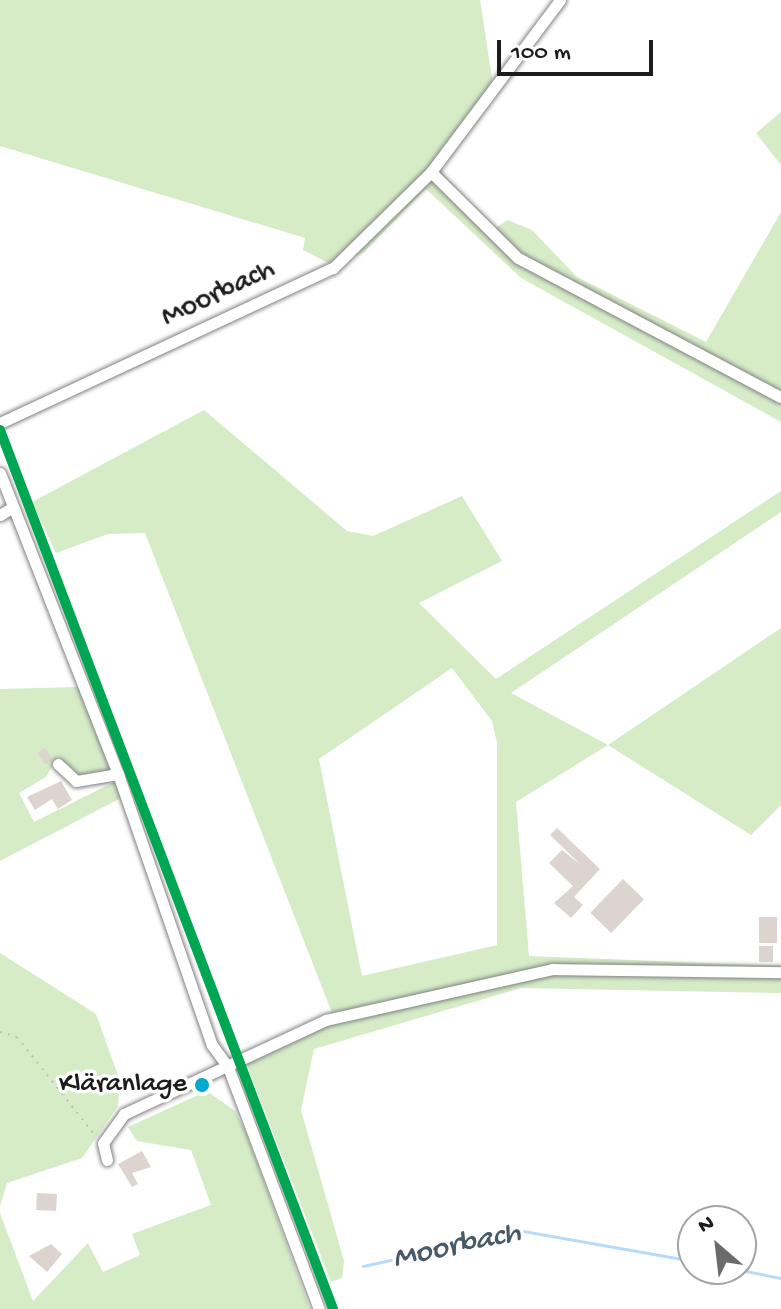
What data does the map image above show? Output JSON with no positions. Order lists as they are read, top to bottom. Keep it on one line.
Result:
{"streets":{"street":["Moorbach"]},"water":["Moorbach"],"places":["Kläranlage"],"scale_bar":"100 m","north":"top left"}
